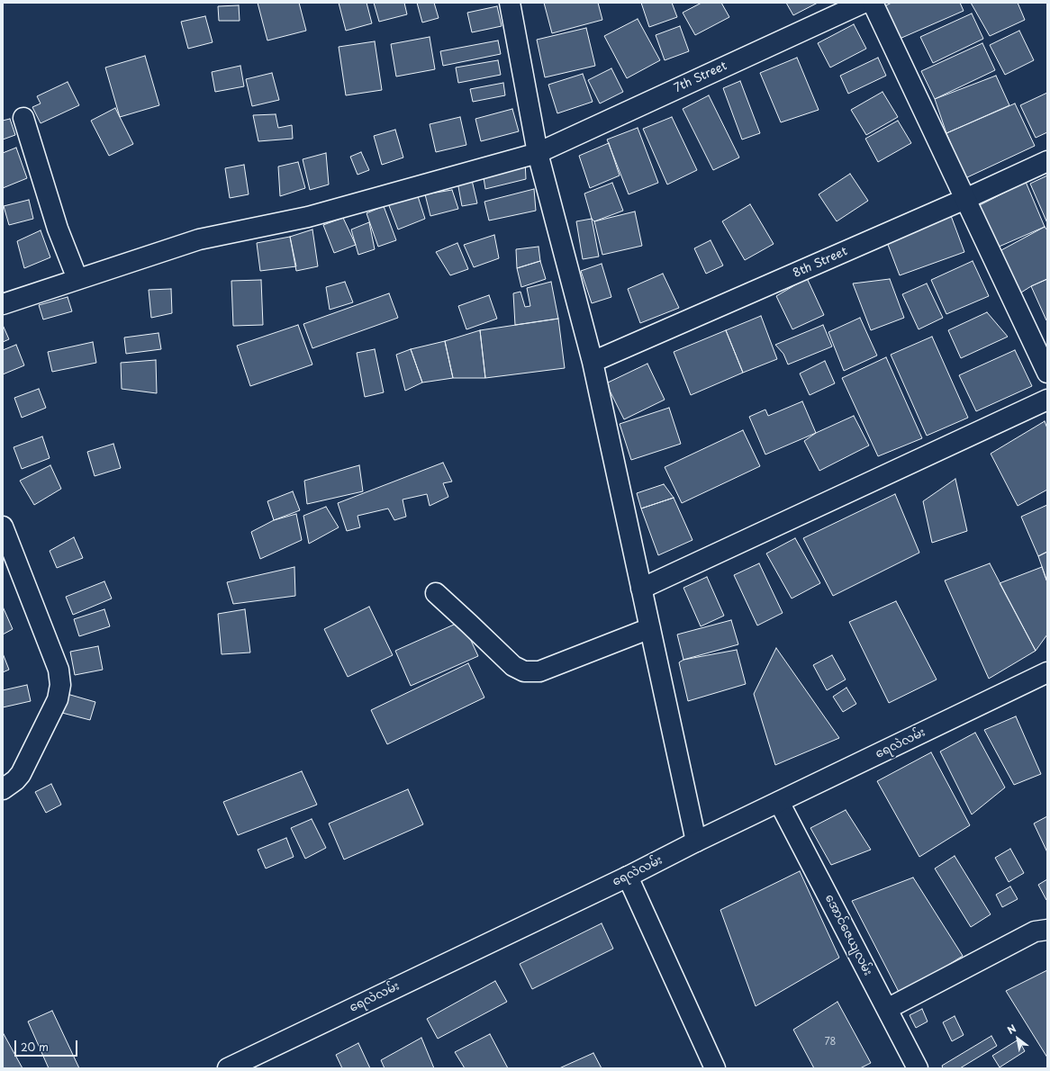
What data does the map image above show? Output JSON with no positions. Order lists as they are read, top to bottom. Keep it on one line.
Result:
{"streets":{"street":["7th Street","8th Street","ရေလဲလမ်း","အောင်ဇေယျလမ်း"]},"crossings":[["ရေလဲလမ်း","အောင်ဇေယျလမ်း"]],"house_numbers":["78"],"scale_bar":"20 m","north":"top left"}
